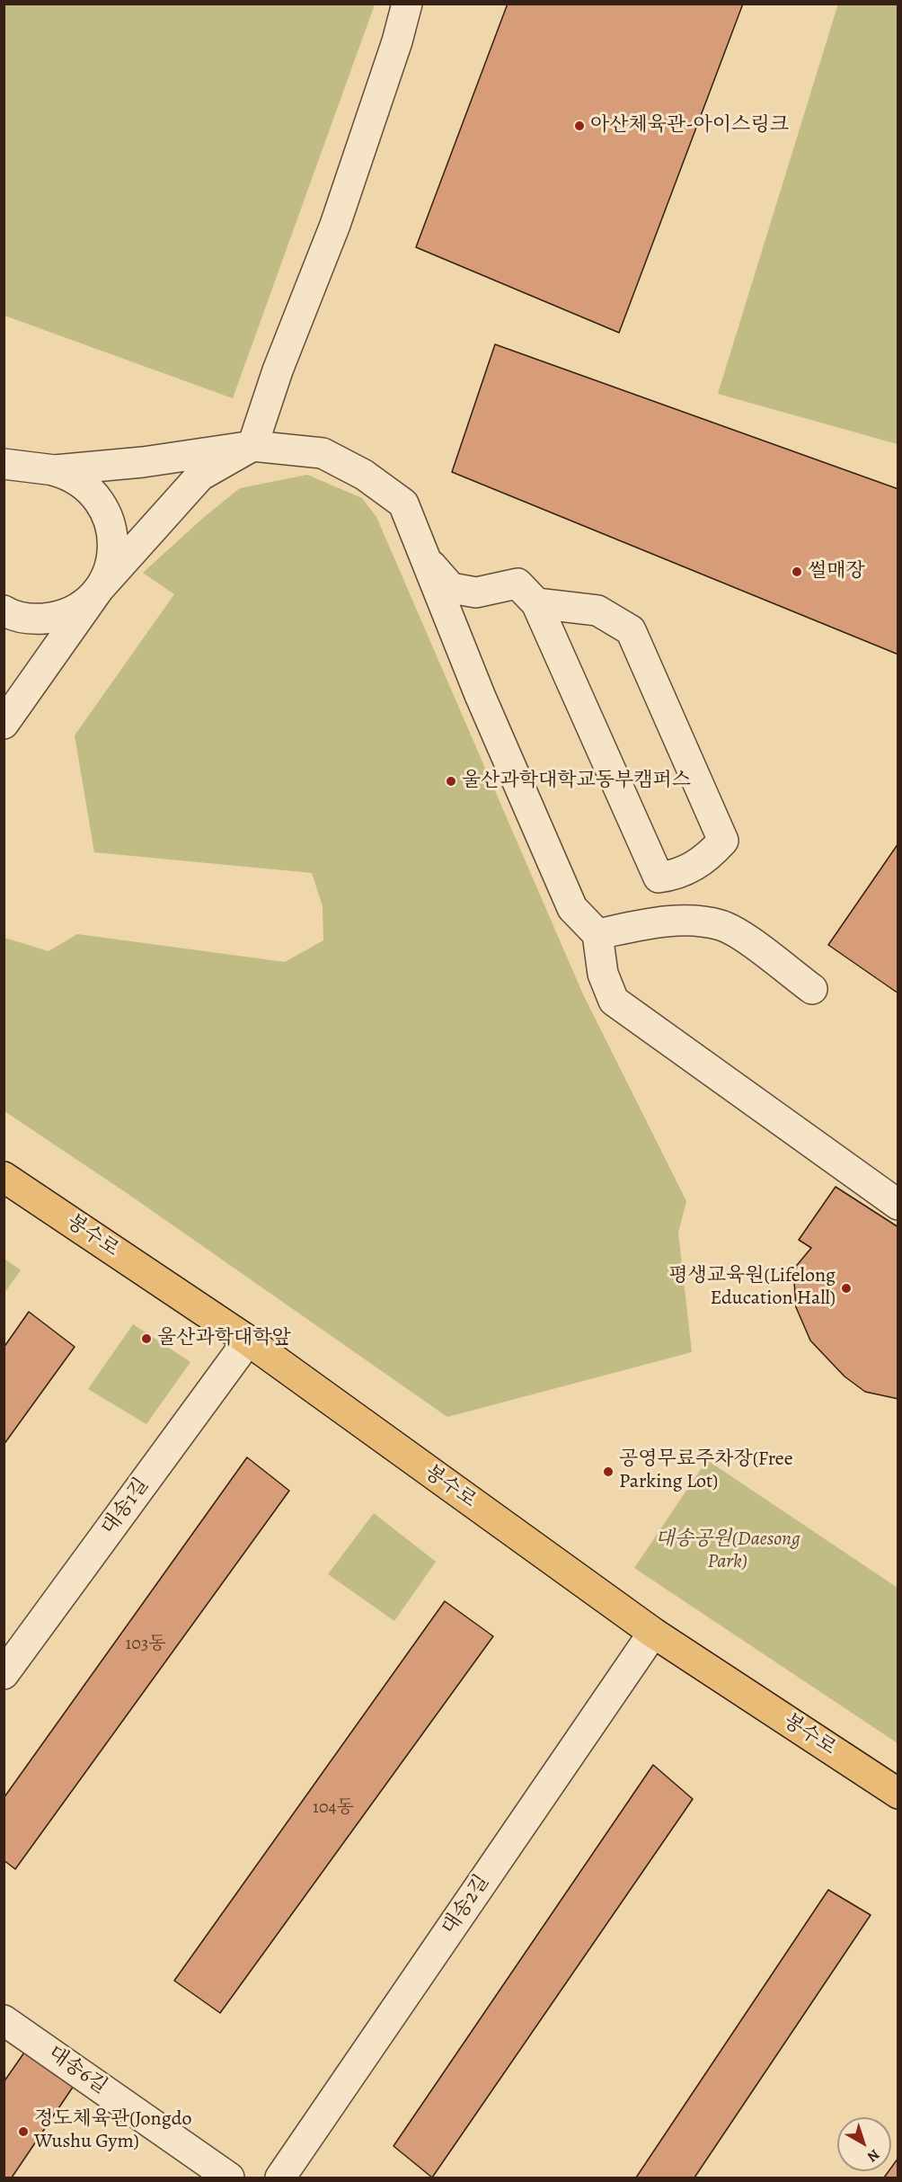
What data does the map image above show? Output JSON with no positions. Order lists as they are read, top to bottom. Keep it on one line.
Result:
{"streets":{"main road":["봉수로"],"street":["대송1길","대송2길","대송6길"]},"crossings":[["봉수로","대송1길"],["봉수로","대송2길"]],"parks":["대송공원(Daesong Park)"],"places":["아산체육관-아이스링크","썰매장","울산과학대학교동부캠퍼스","평생교육원(Lifelong Education Hall)","울산과학대학앞","공영무료주차장(Free Parking Lot)","정도체육관(Jongdo Wushu Gym)"],"house_numbers":["103동","104동"],"north":"bottom right"}
